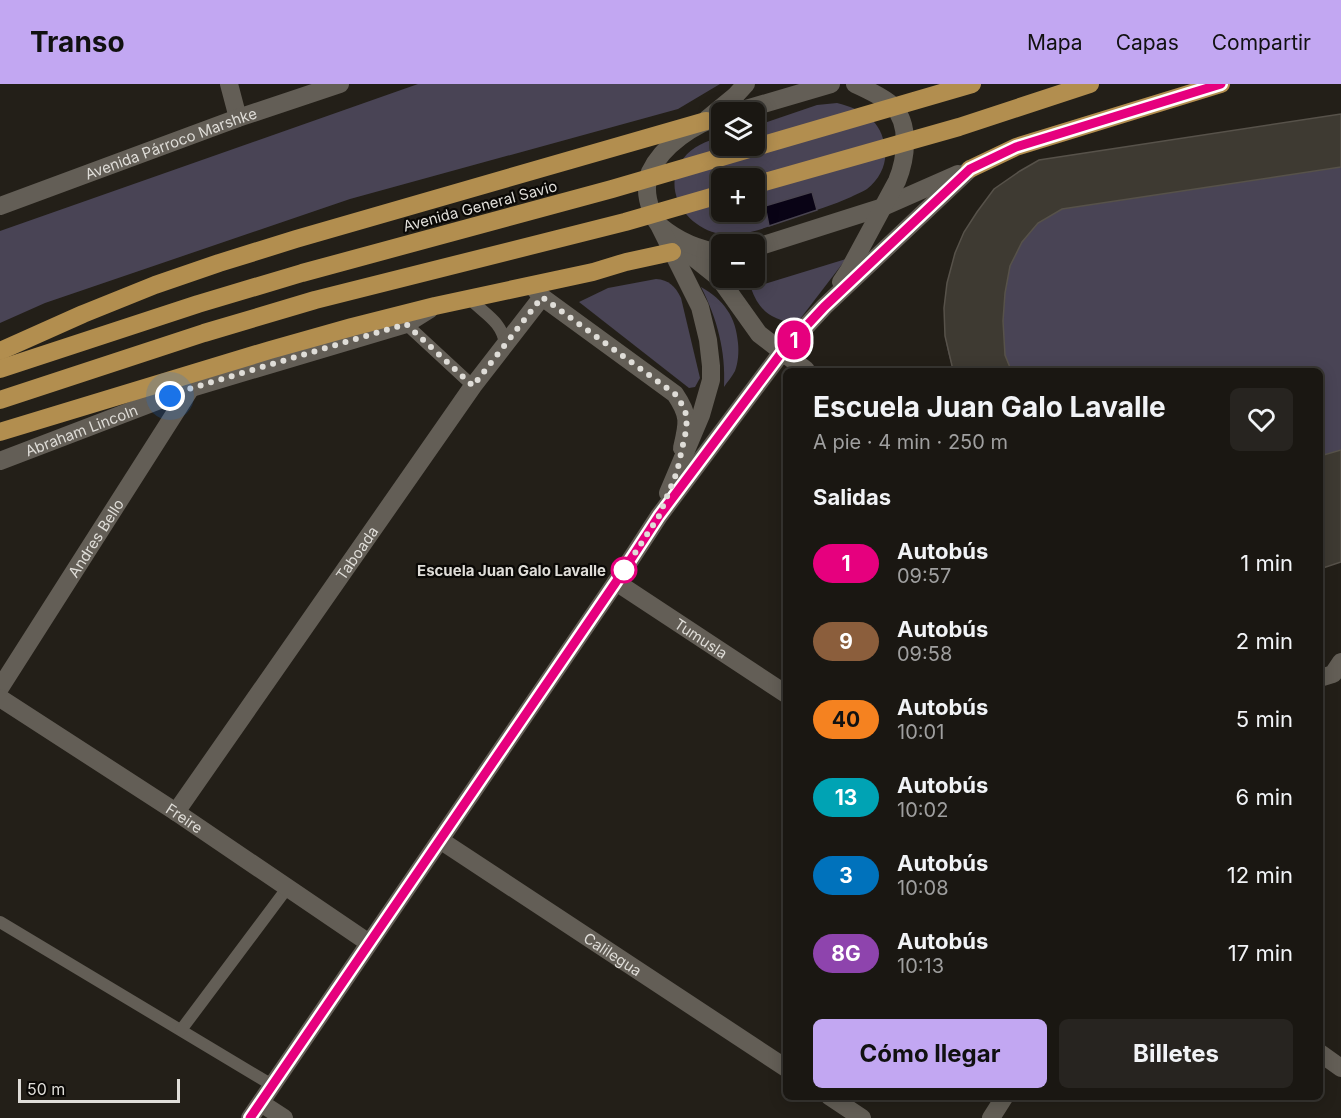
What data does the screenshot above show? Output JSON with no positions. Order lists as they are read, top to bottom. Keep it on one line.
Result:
{"streets":{"highway":["Avenida General Savio"],"street":["Avenida Párroco Marshke","Abraham Lincoln","Andres Bello","Taboada","Tumusla","Freire","Calilegua"]},"crossings":[["Abraham Lincoln","Andres Bello"],["Taboada","Freire"]],"places":["Escuela Juan Galo Lavalle"],"lines":["bus line 1"],"scale_bar":"50 m","page":{"header":"Transo","nav":["Mapa","Capas","Compartir"],"on_map":"1","map_buttons":["+","−"],"heading":[["Escuela Juan Galo Lavalle","A pie · 4 min · 250 m"],"Salidas"],"list":[{"mark":"1","name":"Autobús","note":"09:57","value":"1 min"},{"mark":"9","name":"Autobús","note":"09:58","value":"2 min"},{"mark":"40","name":"Autobús","note":"10:01","value":"5 min"},{"mark":"13","name":"Autobús","note":"10:02","value":"6 min"},{"mark":"3","name":"Autobús","note":"10:08","value":"12 min"},{"mark":"8G","name":"Autobús","note":"10:13","value":"17 min"}],"buttons":["Cómo llegar","Billetes"],"scale":"50 m"}}
